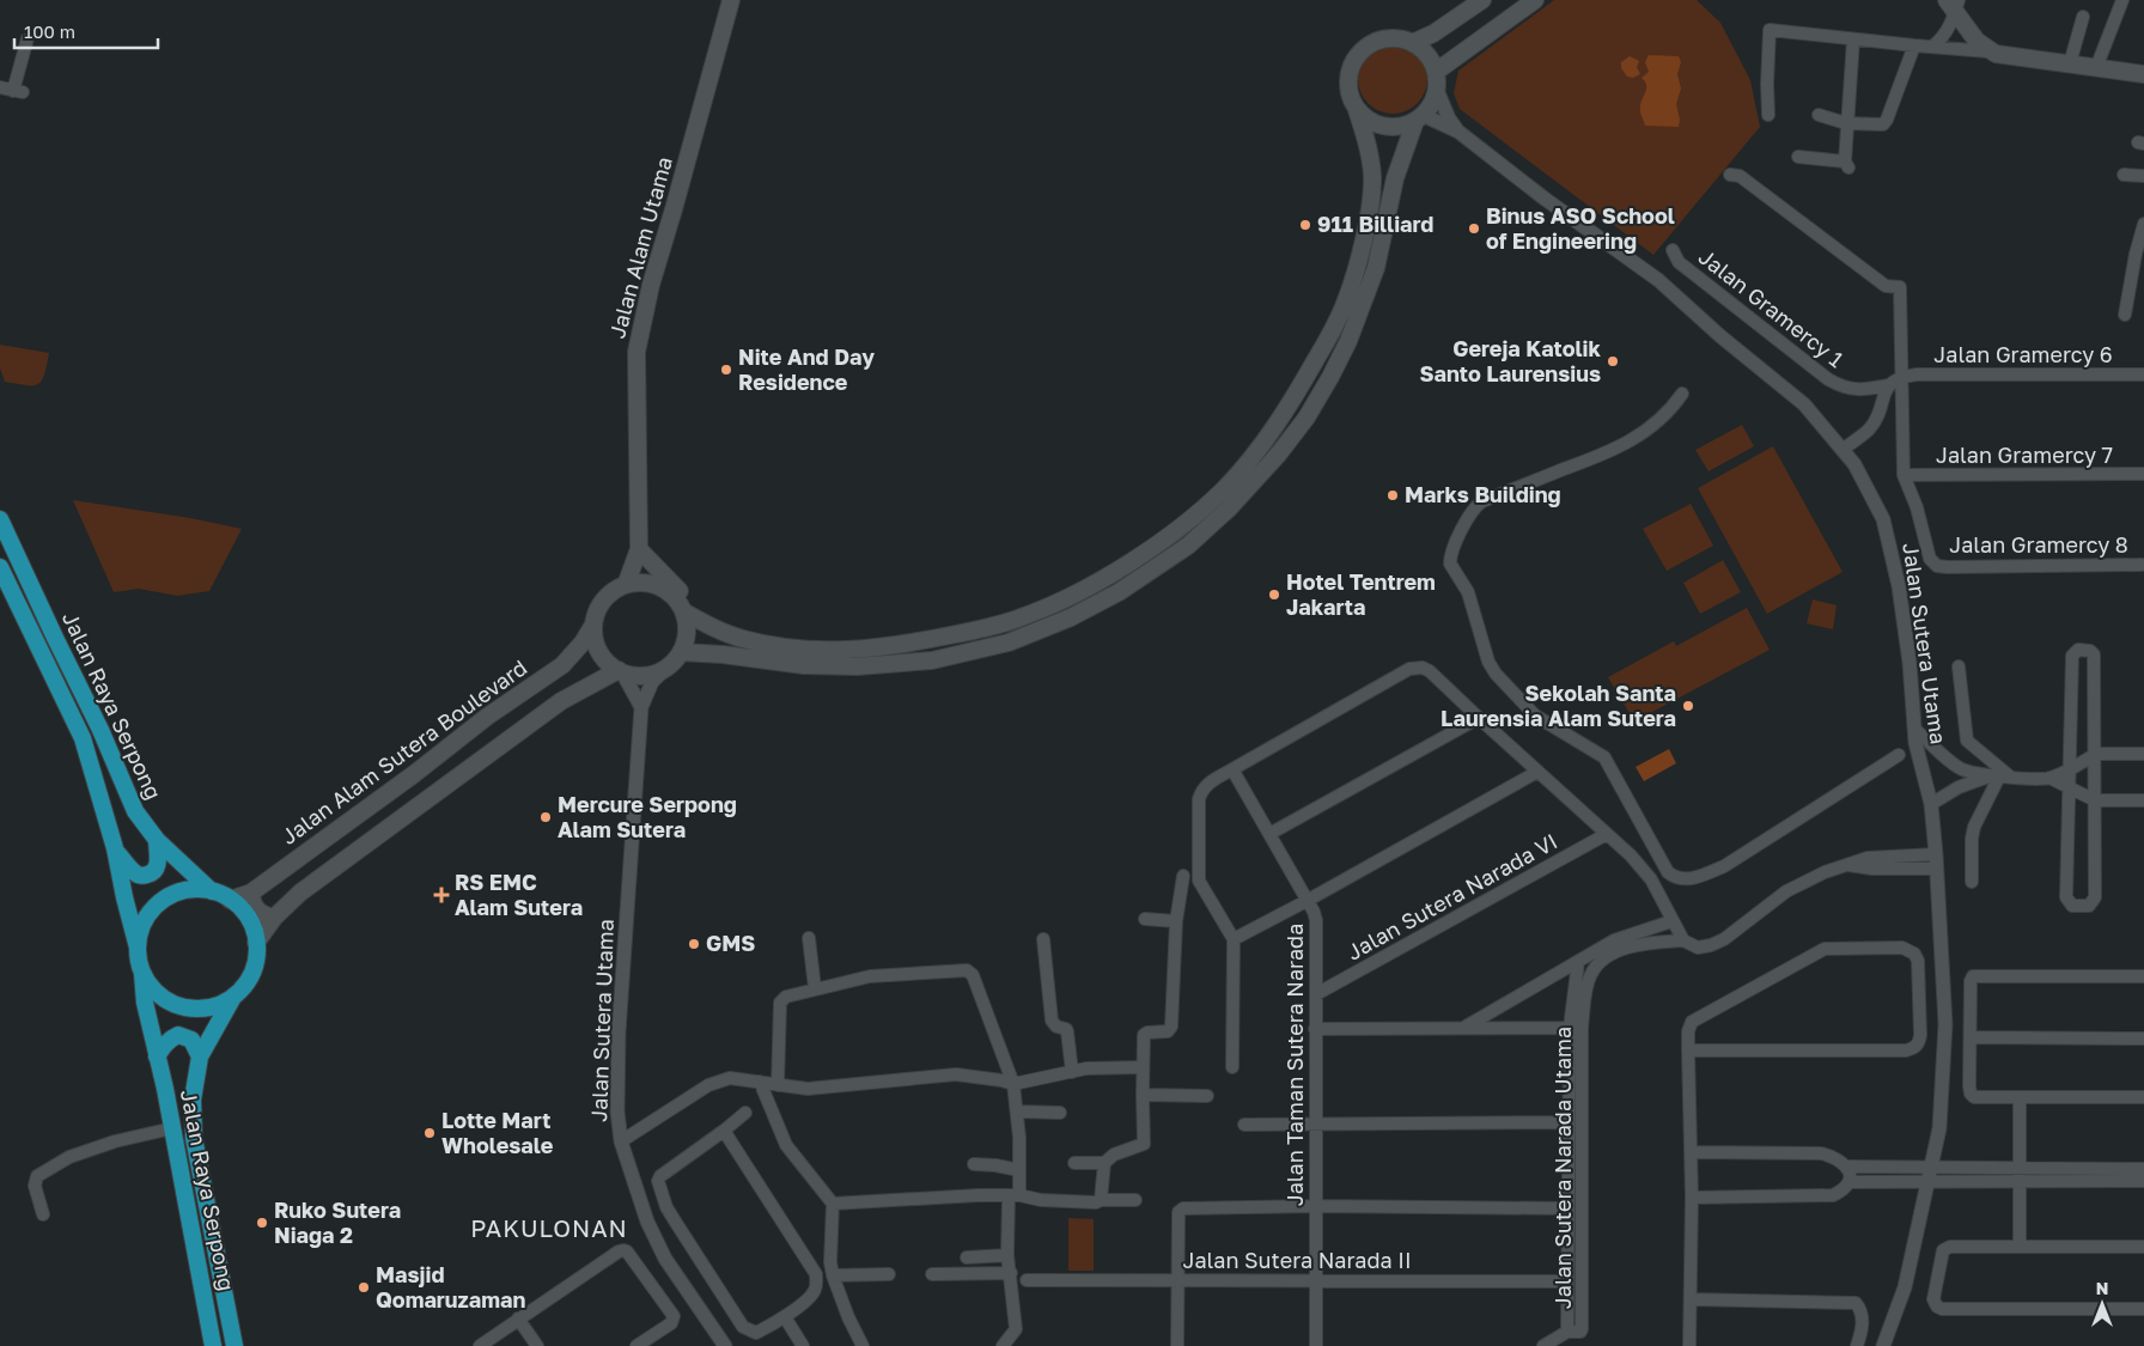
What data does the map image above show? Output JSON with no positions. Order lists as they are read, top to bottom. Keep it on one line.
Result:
{"streets":{"main road":["Jalan Alam Utama","Jalan Raya Serpong","Jalan Alam Sutera Boulevard"],"street":["Jalan Gramercy 1","Jalan Gramercy 6","Jalan Gramercy 7","Jalan Gramercy 8","Jalan Sutera Utama","Jalan Sutera Narada VI","Jalan Taman Sutera Narada","Jalan Sutera Narada Utama","Jalan Sutera Narada II"]},"crossings":[["Jalan Alam Utama","Jalan Sutera Utama"],["Jalan Alam Utama","Jalan Alam Sutera Boulevard"],["Jalan Gramercy 7","Jalan Gramercy 8"],["Jalan Sutera Utama","Jalan Alam Sutera Boulevard"],["Jalan Sutera Utama","Jalan Sutera Narada Utama"],["Jalan Raya Serpong","Jalan Alam Sutera Boulevard"],["Jalan Sutera Narada VI","Jalan Taman Sutera Narada"],["Jalan Taman Sutera Narada","Jalan Sutera Narada II"],["Jalan Sutera Narada Utama","Jalan Sutera Narada II"]],"districts":["PAKULONAN"],"places":{"other":["911 Billiard","Binus ASO School of Engineering","Gereja Katolik Santo Laurensius","Nite And Day Residence","Marks Building","Hotel Tentrem Jakarta","Sekolah Santa Laurensia Alam Sutera","Mercure Serpong Alam Sutera","GMS","Lotte Mart Wholesale","Ruko Sutera Niaga 2","Masjid Qomaruzaman"],"health":["RS EMC Alam Sutera"]},"scale_bar":"100 m","north":"top"}
